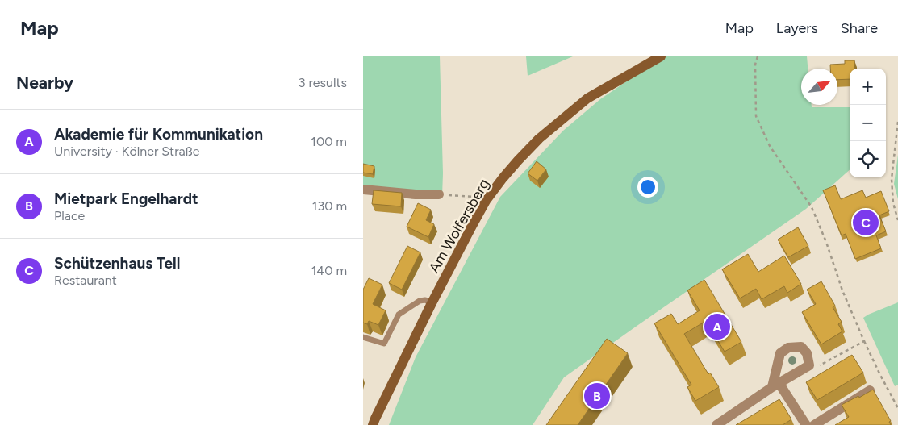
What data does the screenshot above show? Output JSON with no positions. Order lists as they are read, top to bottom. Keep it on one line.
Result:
{"streets":{"main road":["Am Wolfersberg"]},"north":"top right","page":{"header":"Map","nav":["Map","Layers","Share"],"heading":["Nearby","3 results"],"map_buttons":["+","−"],"list":[{"mark":"A","name":"Akademie für Kommunikation","note":"University · Kölner Straße","value":"100 m"},{"mark":"B","name":"Mietpark Engelhardt","note":"Place","value":"130 m"},{"mark":"C","name":"Schützenhaus Tell","note":"Restaurant","value":"140 m"}],"pins":["C","A","B"]}}
